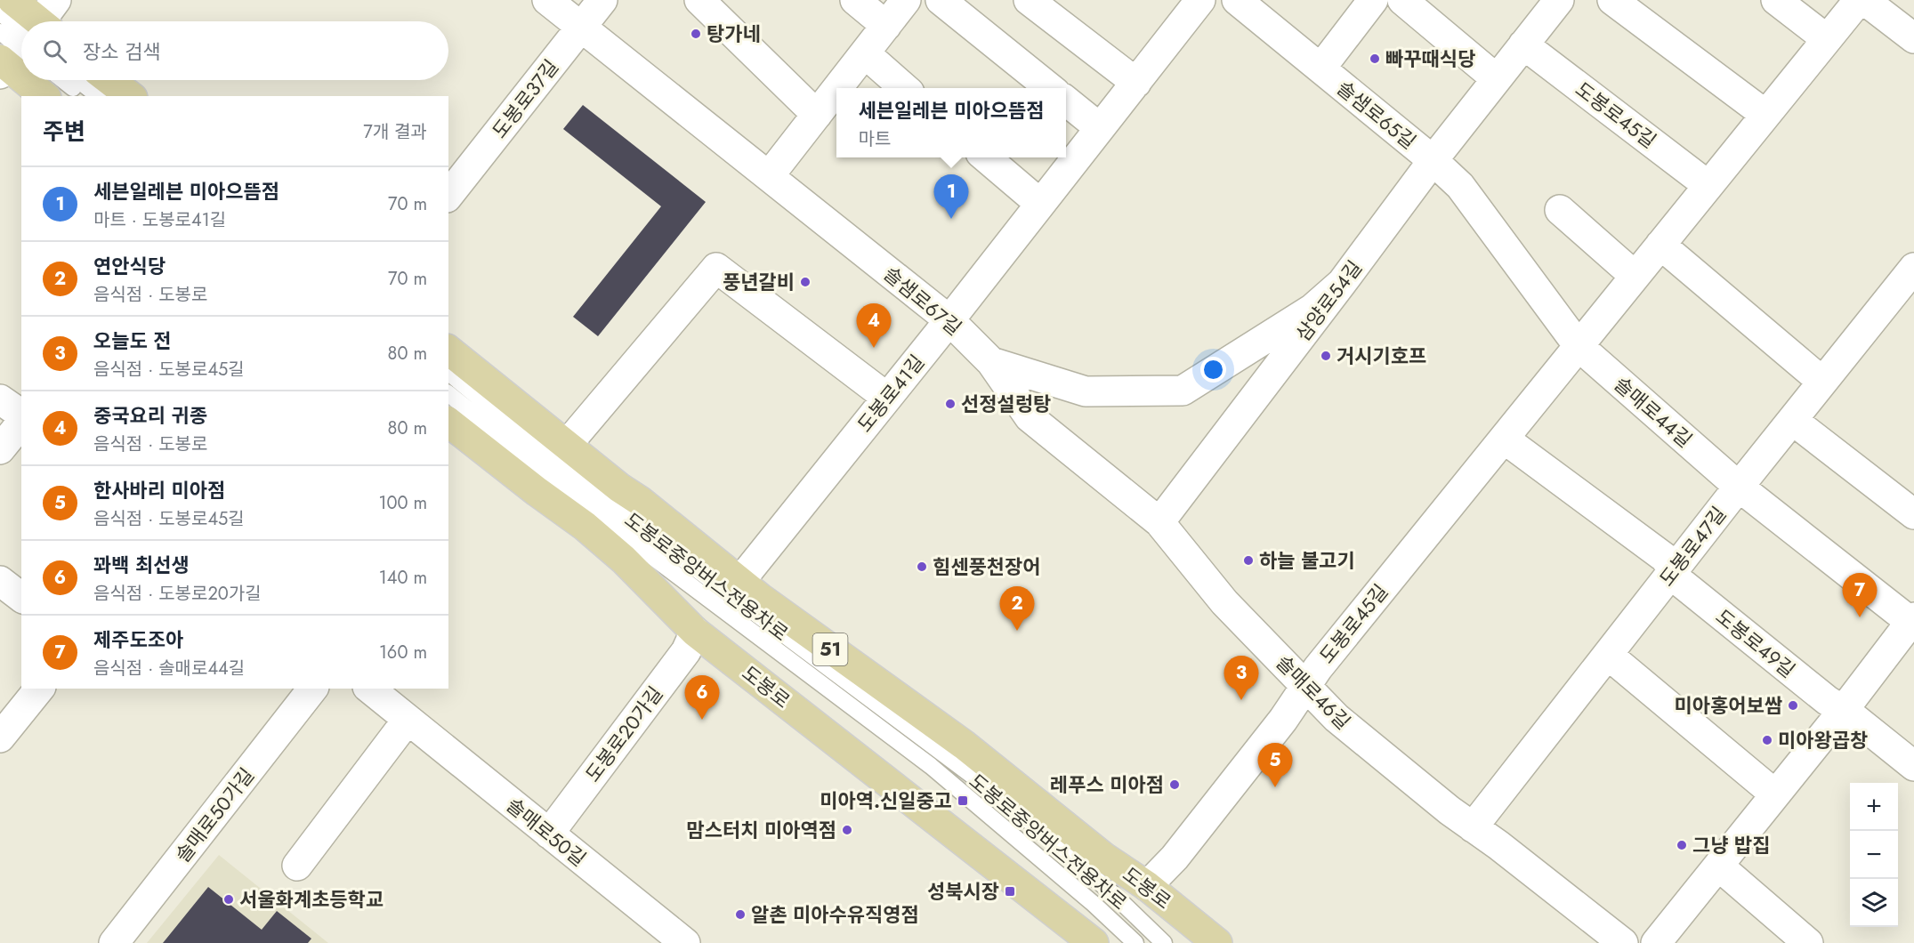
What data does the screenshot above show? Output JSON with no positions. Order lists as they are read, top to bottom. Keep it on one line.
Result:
{"streets":{"main road":["51","도봉로"],"street":["도봉로37길","솔샘로65길","도봉로45길","솔샘로67길","삼양로54길","도봉로41길","솔매로44길","도봉로47길","도봉로49길","솔매로46길","도봉로20가길","솔매로50가길","솔매로50길"],"lane":["도봉로중앙버스전용차로"]},"crossings":[["도봉로37길","솔샘로67길"],["솔샘로65길","삼양로54길"],["솔샘로65길","솔매로44길"],["도봉로45길","삼양로54길"],["도봉로45길","솔매로44길"],["도봉로45길","도봉로"],["도봉로45길","솔매로46길"],["솔샘로67길","삼양로54길"],["솔샘로67길","도봉로41길"],["솔샘로67길","솔매로46길"],["삼양로54길","솔매로44길"],["삼양로54길","솔매로46길"],["도봉로41길","도봉로"],["솔매로44길","도봉로47길"],["도봉로47길","도봉로49길"],["도봉로47길","솔매로46길"],["도봉로","도봉로20가길"],["도봉로20가길","솔매로50길"]],"places":{"other":["탕가네","빠꾸때식당","풍년갈비","거시기호프","선정설렁탕","하늘 불고기","힘센풍천장어","미아홍어보쌈","미아왕곱창","레푸스 미아점","맘스터치 미아역점","그냥 밥집","서울화계초등학교","알촌 미아수유직영점"],"transit":["미아역.신일중고","성북시장"]},"page":{"search":"장소 검색","popup":["세븐일레븐 미아으뜸점","마트"],"heading":["주변","7개 결과"],"list":[{"mark":"1","name":"세븐일레븐 미아으뜸점","note":"마트 · 도봉로41길","value":"70 m"},{"mark":"2","name":"연안식당","note":"음식점 · 도봉로","value":"70 m"},{"mark":"3","name":"오늘도 전","note":"음식점 · 도봉로45길","value":"80 m"},{"mark":"4","name":"중국요리 귀종","note":"음식점 · 도봉로","value":"80 m"},{"mark":"5","name":"한사바리 미아점","note":"음식점 · 도봉로45길","value":"100 m"},{"mark":"6","name":"꽈백 최선생","note":"음식점 · 도봉로20가길","value":"140 m"},{"mark":"7","name":"제주도조아","note":"음식점 · 솔매로44길","value":"160 m"}],"pins":["1","4","7","2","3","6","5"],"map_buttons":["+","−"]}}
